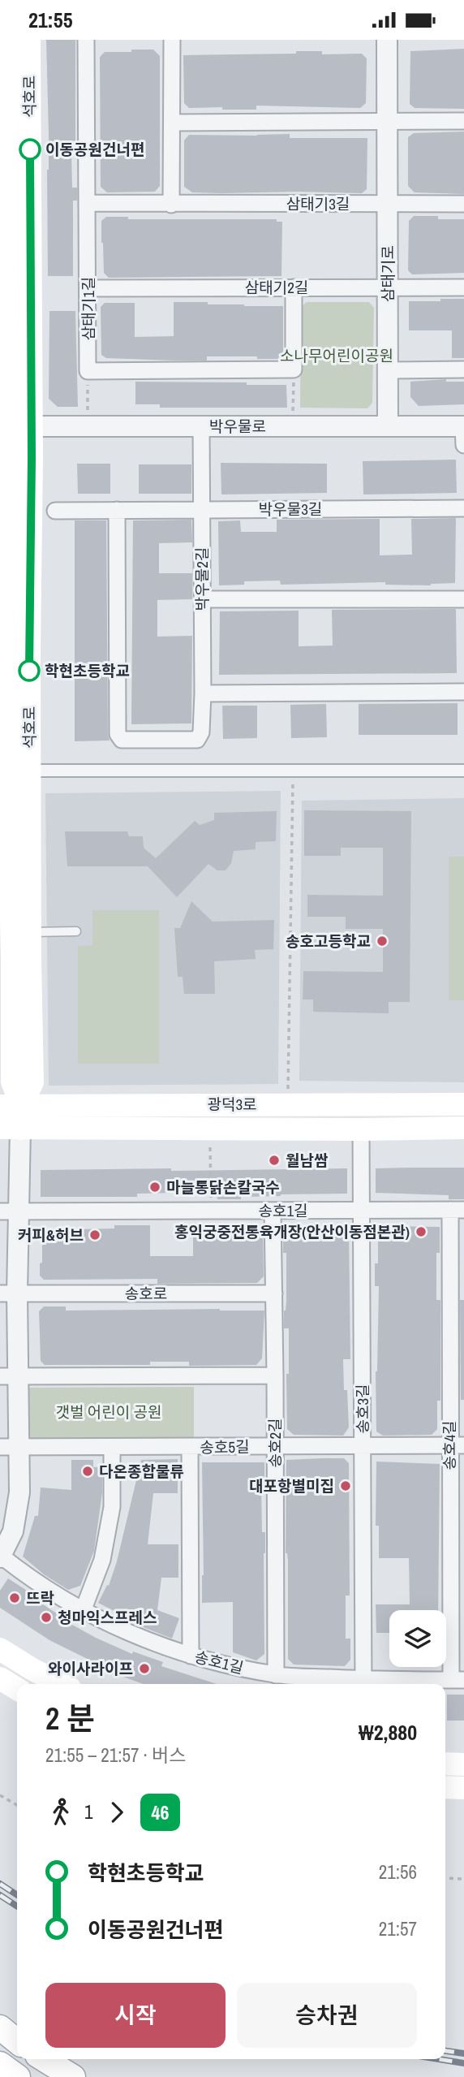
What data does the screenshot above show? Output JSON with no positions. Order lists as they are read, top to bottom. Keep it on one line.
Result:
{"streets":{"main road":["석호로","광덕3로"],"street":["삼태기3길","삼태기로","삼태기2길","삼태기1길","박우물로","박우물3길","박우물2길","송호1길","송호로","송호3길","송호2길","송호4길","송호5길"]},"crossings":[["석호로","박우물로"],["석호로","광덕3로"],["삼태기3길","삼태기로"],["삼태기3길","삼태기1길"],["삼태기로","삼태기2길"],["삼태기로","박우물로"],["삼태기2길","삼태기1길"],["박우물로","박우물2길"],["박우물3길","박우물2길"],["광덕3로","송호3길"],["송호1길","송호3길"],["송호1길","송호2길"],["송호1길","송호4길"],["송호1길","송호5길"],["송호로","송호2길"],["송호3길","송호5길"],["송호2길","송호5길"],["송호4길","송호5길"]],"parks":["소나무어린이공원","갯벌 어린이 공원"],"places":["이동공원건너편","학현초등학교","송호고등학교","월남쌈","마늘통닭손칼국수","홍익궁중전통육개장(안산이동점본관)","커피&허브","다온종합물류","대포항별미집","뜨락","청마익스프레스","와이사라이프"],"lines":["bus line 46"],"page":{"status":"21:55","heading":["2 분","21:55 – 21:57 · 버스","₩2,880"],"legs":["1","46"],"list":[{"name":"학현초등학교","value":"21:56"},{"name":"이동공원건너편","value":"21:57"}],"buttons":["시작","승차권"]}}
